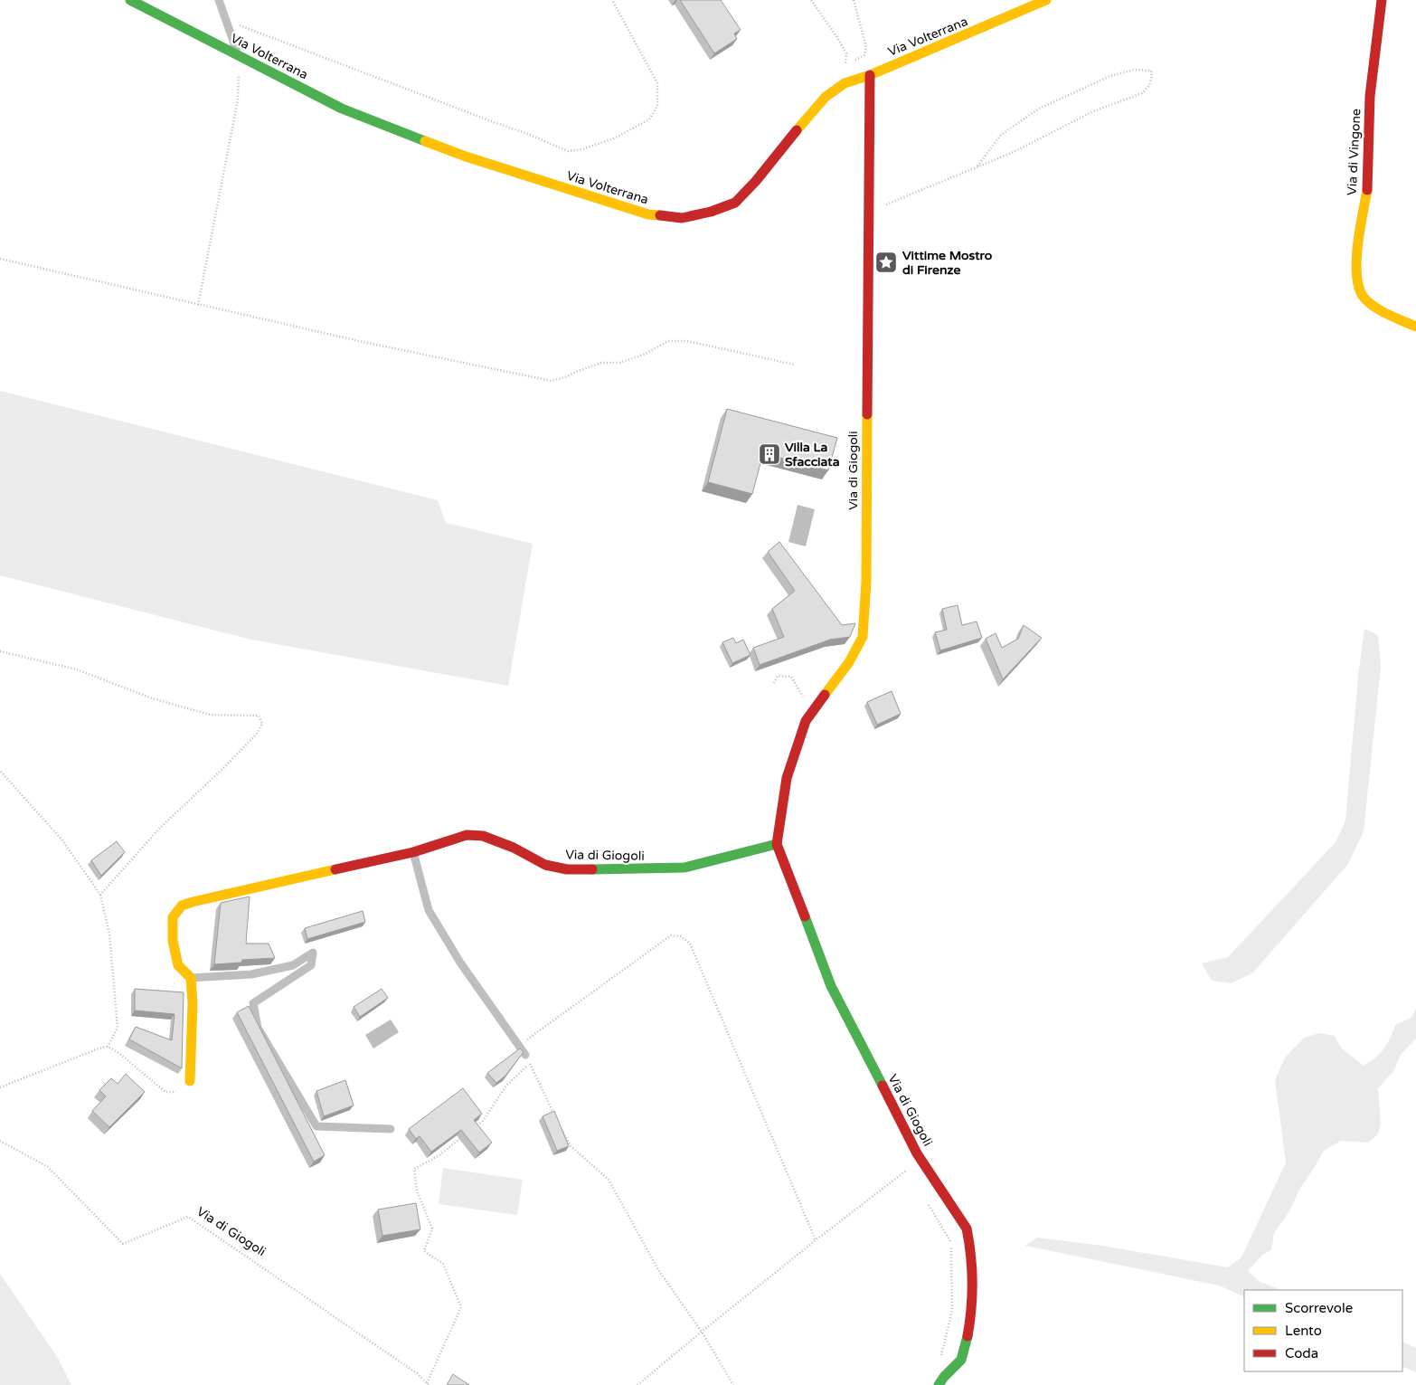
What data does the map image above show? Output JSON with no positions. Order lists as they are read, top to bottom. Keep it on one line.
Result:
{"streets":{"street":["Via Volterrana","Via di Vingone","Via di Giogoli"]},"crossings":[["Via Volterrana","Via di Giogoli"]],"places":{"place":["Vittime Mostro di Firenze"],"building":["Villa La Sfacciata"]},"legend":["Scorrevole","Lento","Coda"]}
